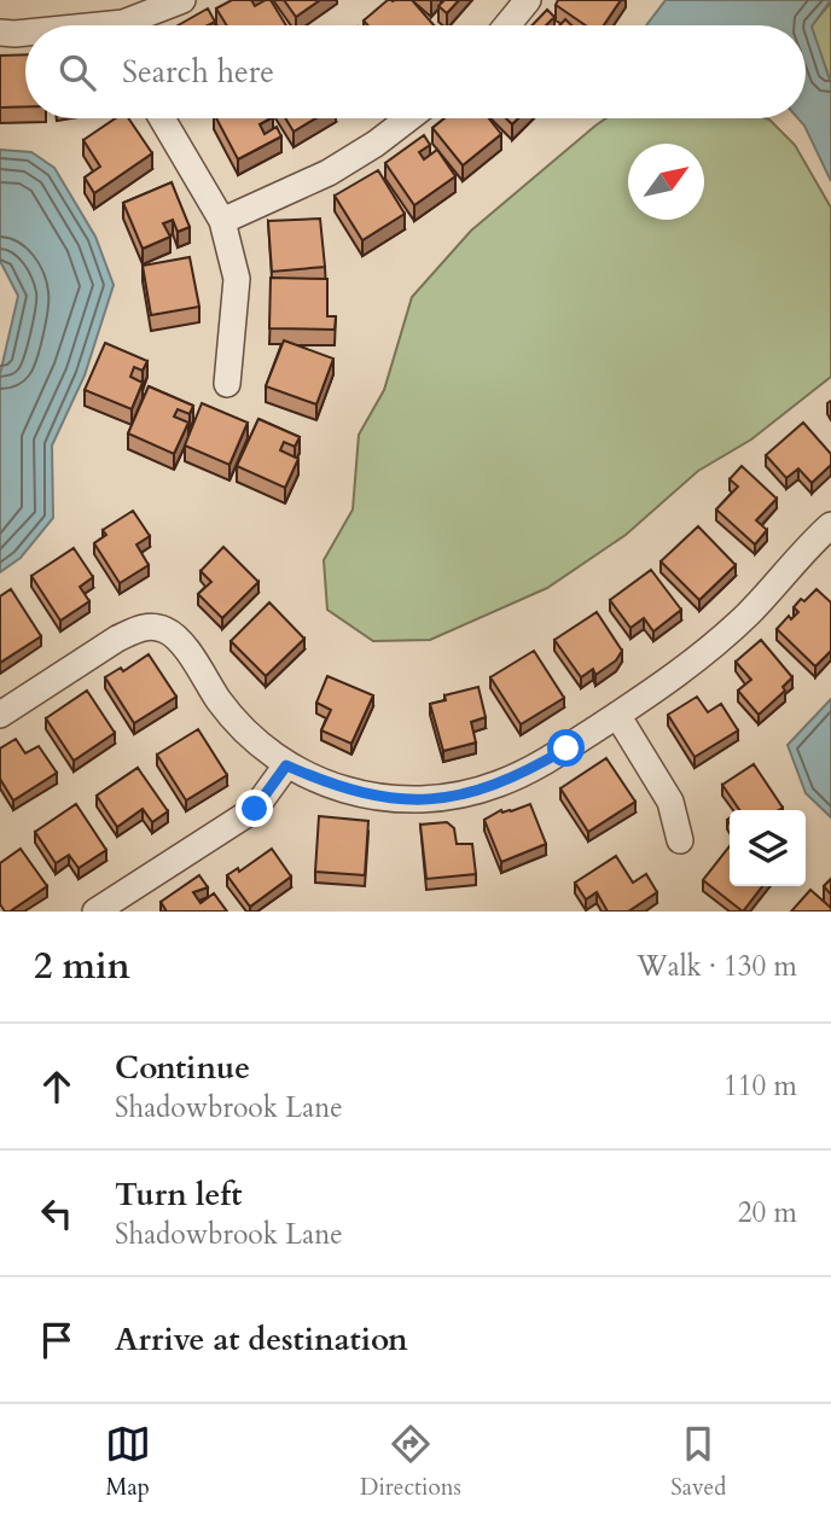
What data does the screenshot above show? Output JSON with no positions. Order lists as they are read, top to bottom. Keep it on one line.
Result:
{"north":"top right","page":{"search":"Search here","heading":["2 min","Walk · 130 m"],"list":[["Continue","Shadowbrook Lane","110 m"],["Turn left","Shadowbrook Lane","20 m"],"Arrive at destination"],"nav":["Map","Directions","Saved"]}}
